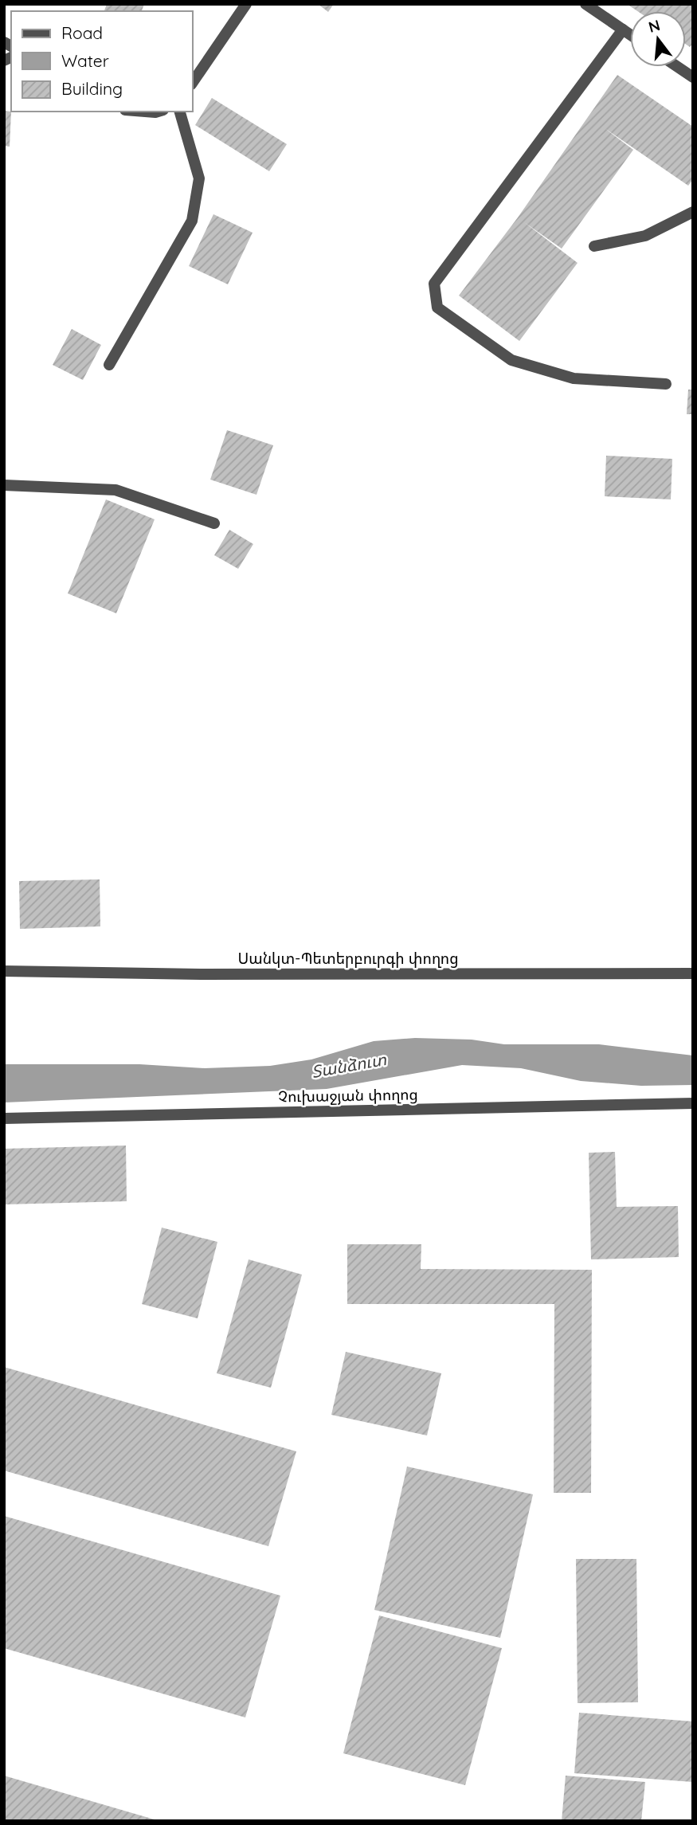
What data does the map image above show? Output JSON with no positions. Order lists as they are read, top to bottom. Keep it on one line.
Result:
{"streets":{"street":["Սանկտ-Պետերբուրգի փողոց","Չուխաջյան փողոց"]},"water":["Տանձուտ"],"legend":["Road","Water","Building"],"north":"top"}
